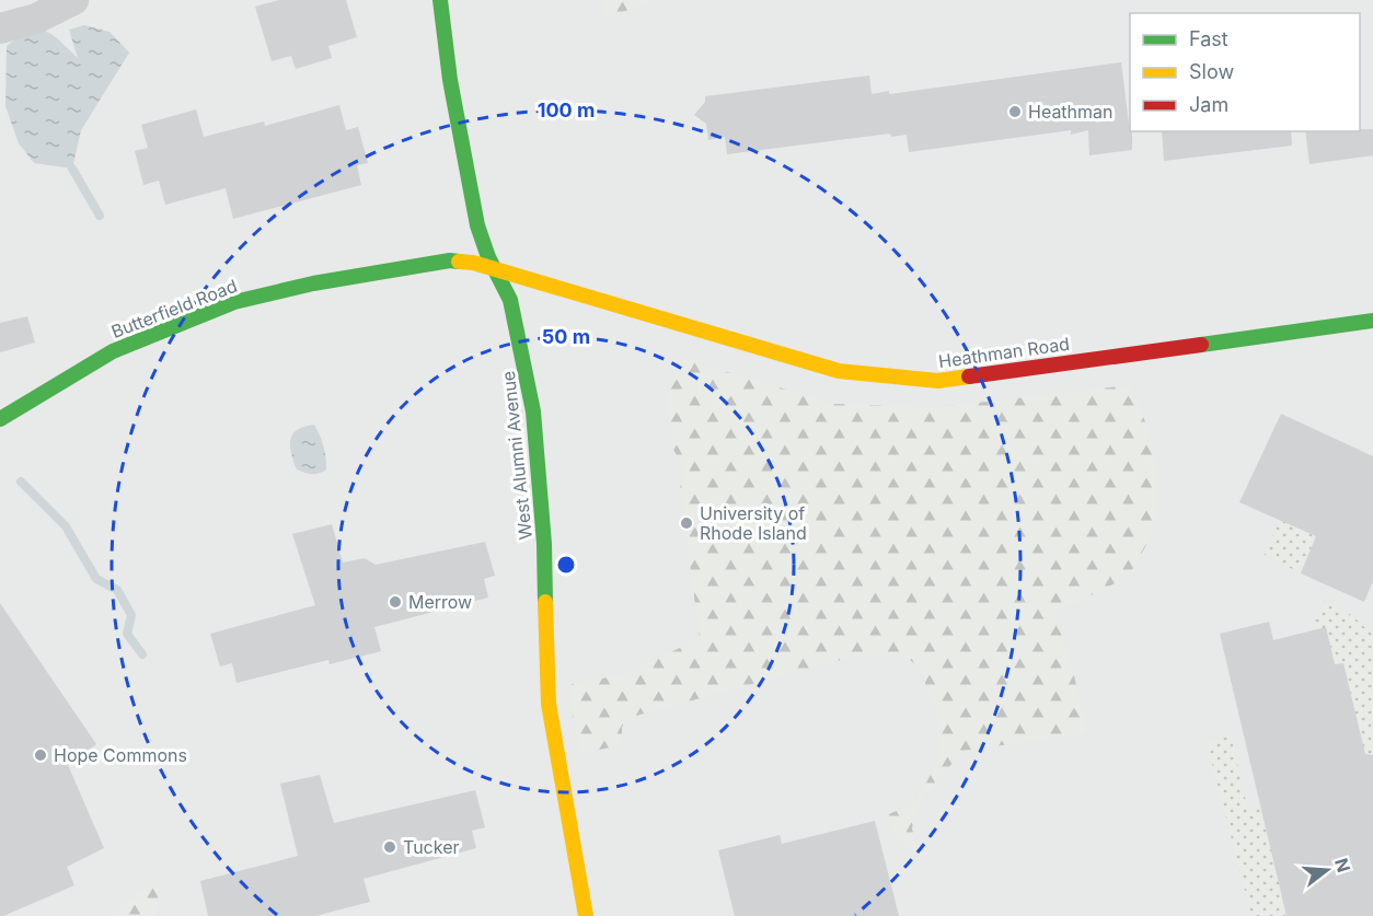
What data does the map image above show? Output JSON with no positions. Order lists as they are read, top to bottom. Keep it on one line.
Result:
{"streets":{"street":["Butterfield Road","Heathman Road","West Alumni Avenue"]},"crossings":[["Butterfield Road","Heathman Road"],["Butterfield Road","West Alumni Avenue"],["Heathman Road","West Alumni Avenue"]],"places":["Heathman","University of Rhode Island","Merrow","Hope Commons","Tucker"],"legend":["Fast","Slow","Jam"],"north":"right","rings":["100 m","50 m"]}
